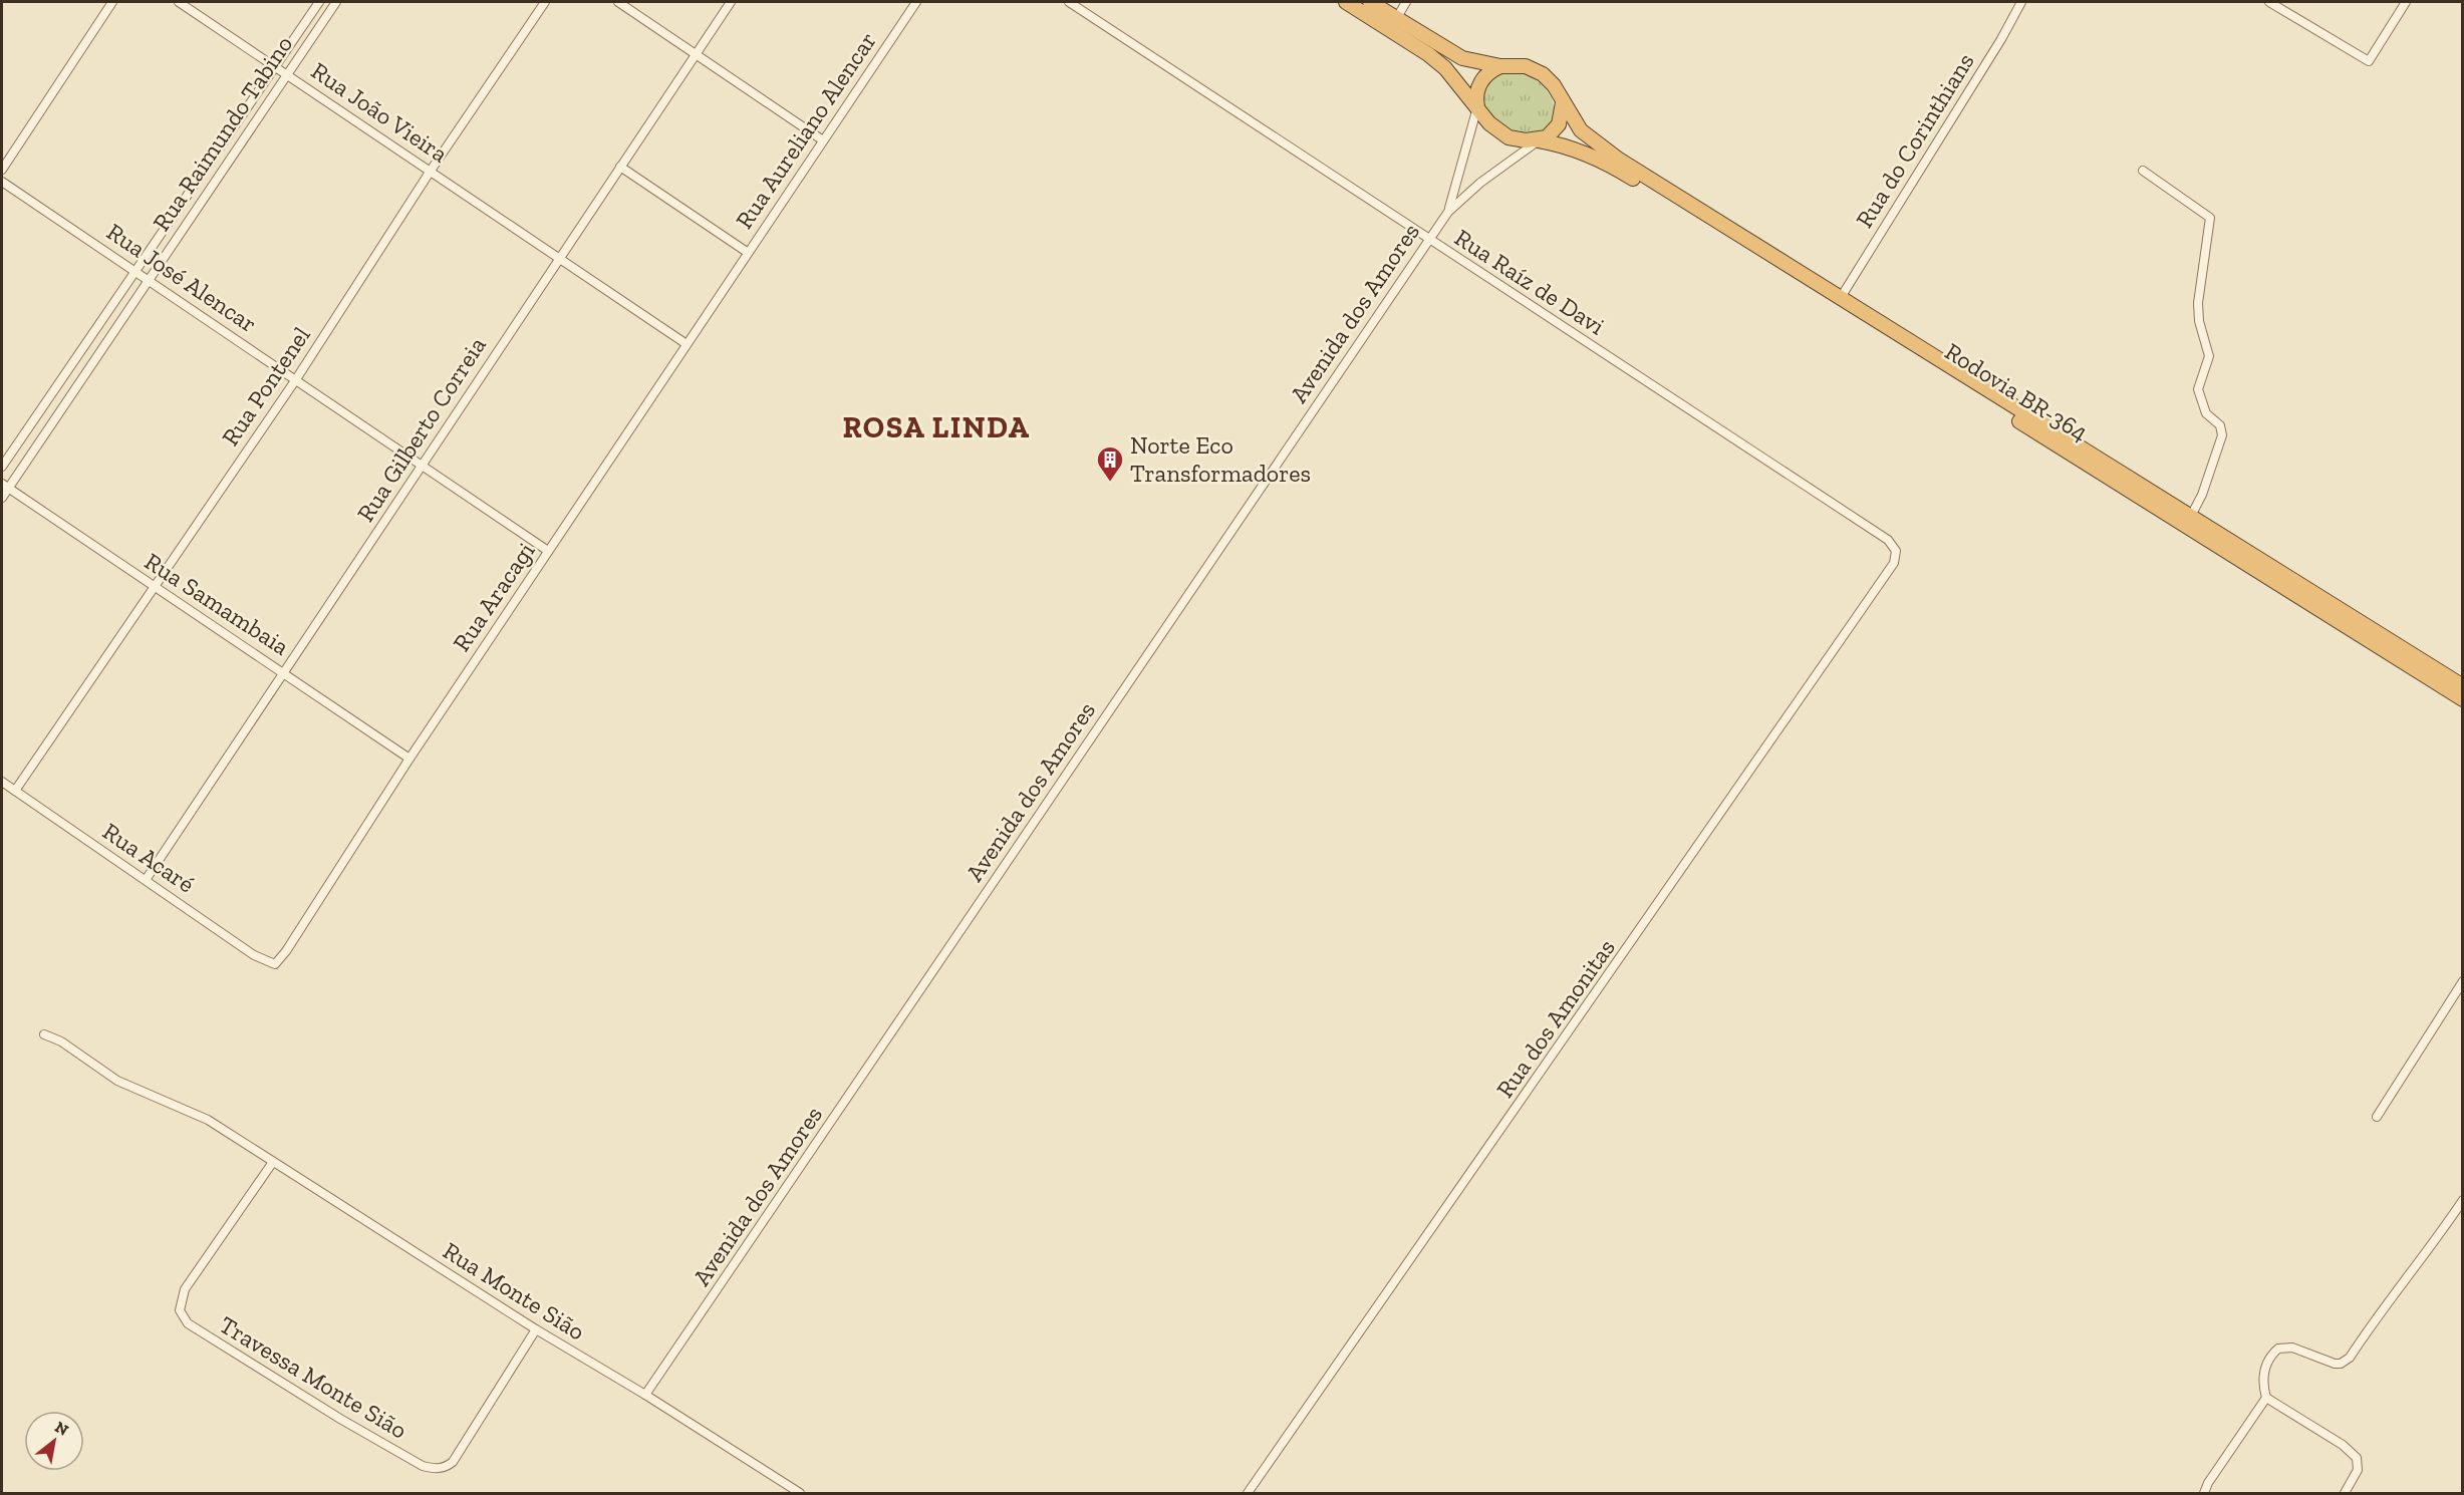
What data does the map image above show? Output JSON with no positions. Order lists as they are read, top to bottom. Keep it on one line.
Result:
{"streets":{"highway":["Rodovia BR-364"],"street":["Rua João Vieira","Rua Aureliano Alencar","Rua Raimundo Tabino","Rua do Corinthians","Rua José Alencar","Rua Raíz de Davi","Avenida dos Amores","Rua Pontenel","Rua Gilberto Correia","Rua Aracagi","Rua Samambaia","Rua Acaré","Rua dos Amonitas","Rua Monte Sião","Travessa Monte Sião"]},"crossings":[["Rua João Vieira","Rua Raimundo Tabino"],["Rua João Vieira","Rua Pontenel"],["Rua João Vieira","Rua Gilberto Correia"],["Rua João Vieira","Rua Aracagi"],["Rua Aureliano Alencar","Rua Aracagi"],["Rua Raimundo Tabino","Rua José Alencar"],["Rua Raimundo Tabino","Rua Samambaia"],["Rua José Alencar","Rua Pontenel"],["Rua José Alencar","Rua Gilberto Correia"],["Rua José Alencar","Rua Aracagi"],["Rua Raíz de Davi","Avenida dos Amores"],["Rua Raíz de Davi","Rua dos Amonitas"],["Avenida dos Amores","Rodovia BR-364"],["Avenida dos Amores","Rua Monte Sião"],["Rua Pontenel","Rua Samambaia"],["Rua Pontenel","Rua Acaré"],["Rua Gilberto Correia","Rua Samambaia"],["Rua Gilberto Correia","Rua Acaré"],["Rua Aracagi","Rua Samambaia"],["Rua Aracagi","Rua Acaré"],["Rua Monte Sião","Travessa Monte Sião"]],"districts":["ROSA LINDA"],"places":{"building":["Norte Eco Transformadores"]},"north":"top right"}
